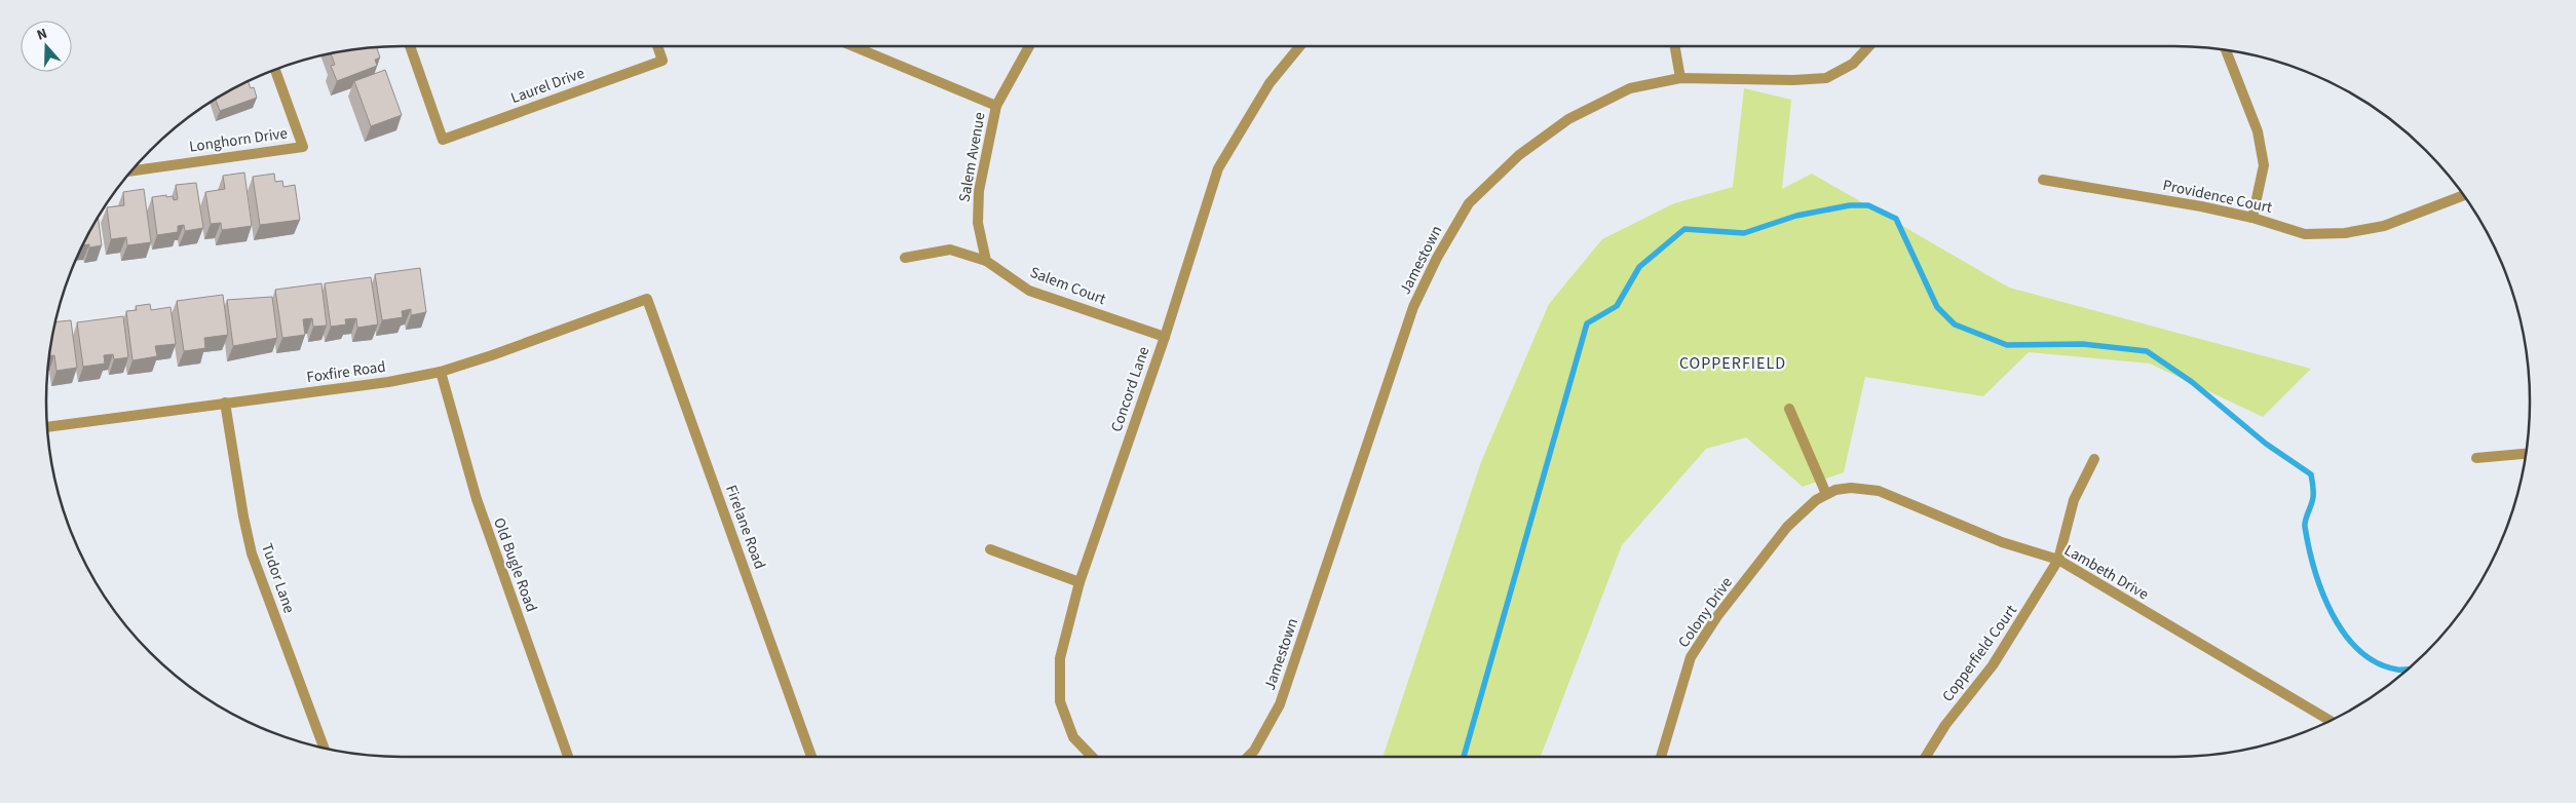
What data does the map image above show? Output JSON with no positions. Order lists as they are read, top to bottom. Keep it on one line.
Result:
{"streets":{"street":["Laurel Drive","Longhorn Drive","Salem Avenue","Providence Court","Jamestown","Salem Court","Foxfire Road","Concord Lane","Firelane Road","Old Bugle Road","Lambeth Drive","Tudor Lane","Colony Drive","Copperfield Court"]},"crossings":[["Salem Avenue","Salem Court"],["Salem Court","Concord Lane"],["Foxfire Road","Firelane Road"],["Foxfire Road","Old Bugle Road"],["Foxfire Road","Tudor Lane"],["Lambeth Drive","Colony Drive"],["Lambeth Drive","Copperfield Court"]],"districts":["COPPERFIELD"],"north":"top"}
